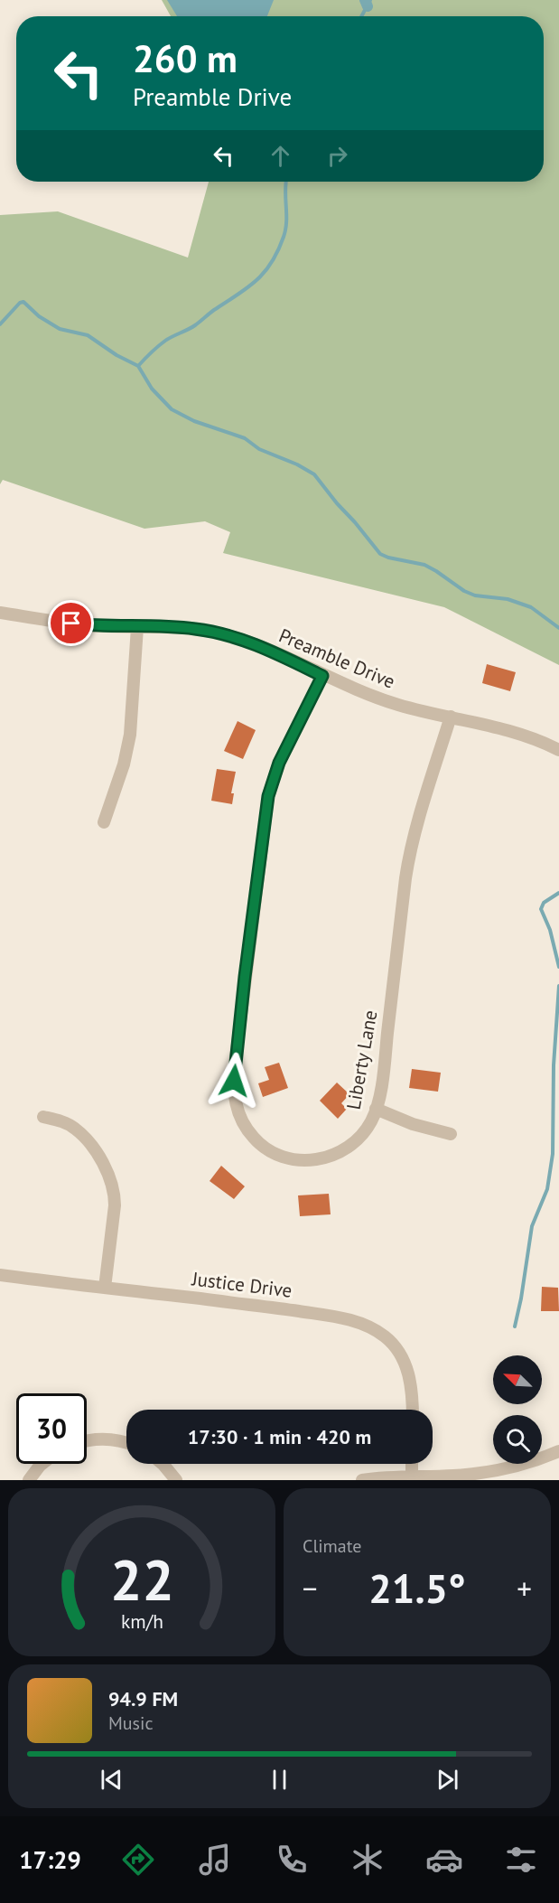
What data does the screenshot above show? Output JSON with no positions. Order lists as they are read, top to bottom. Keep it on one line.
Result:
{"streets":{"street":["Preamble Drive","Liberty Lane","Justice Drive"]},"crossings":[["Preamble Drive","Liberty Lane"]],"north":"top left","page":{"turn":["260 m","Preamble Drive"],"limit":"30","trip":"17:30 · 1 min · 420 m","tile":"Climate","heat":["−","21.5°","+"],"song":["94.9 FM","Music"],"tabs":"17:29","gauge":["22","km/h"]}}
